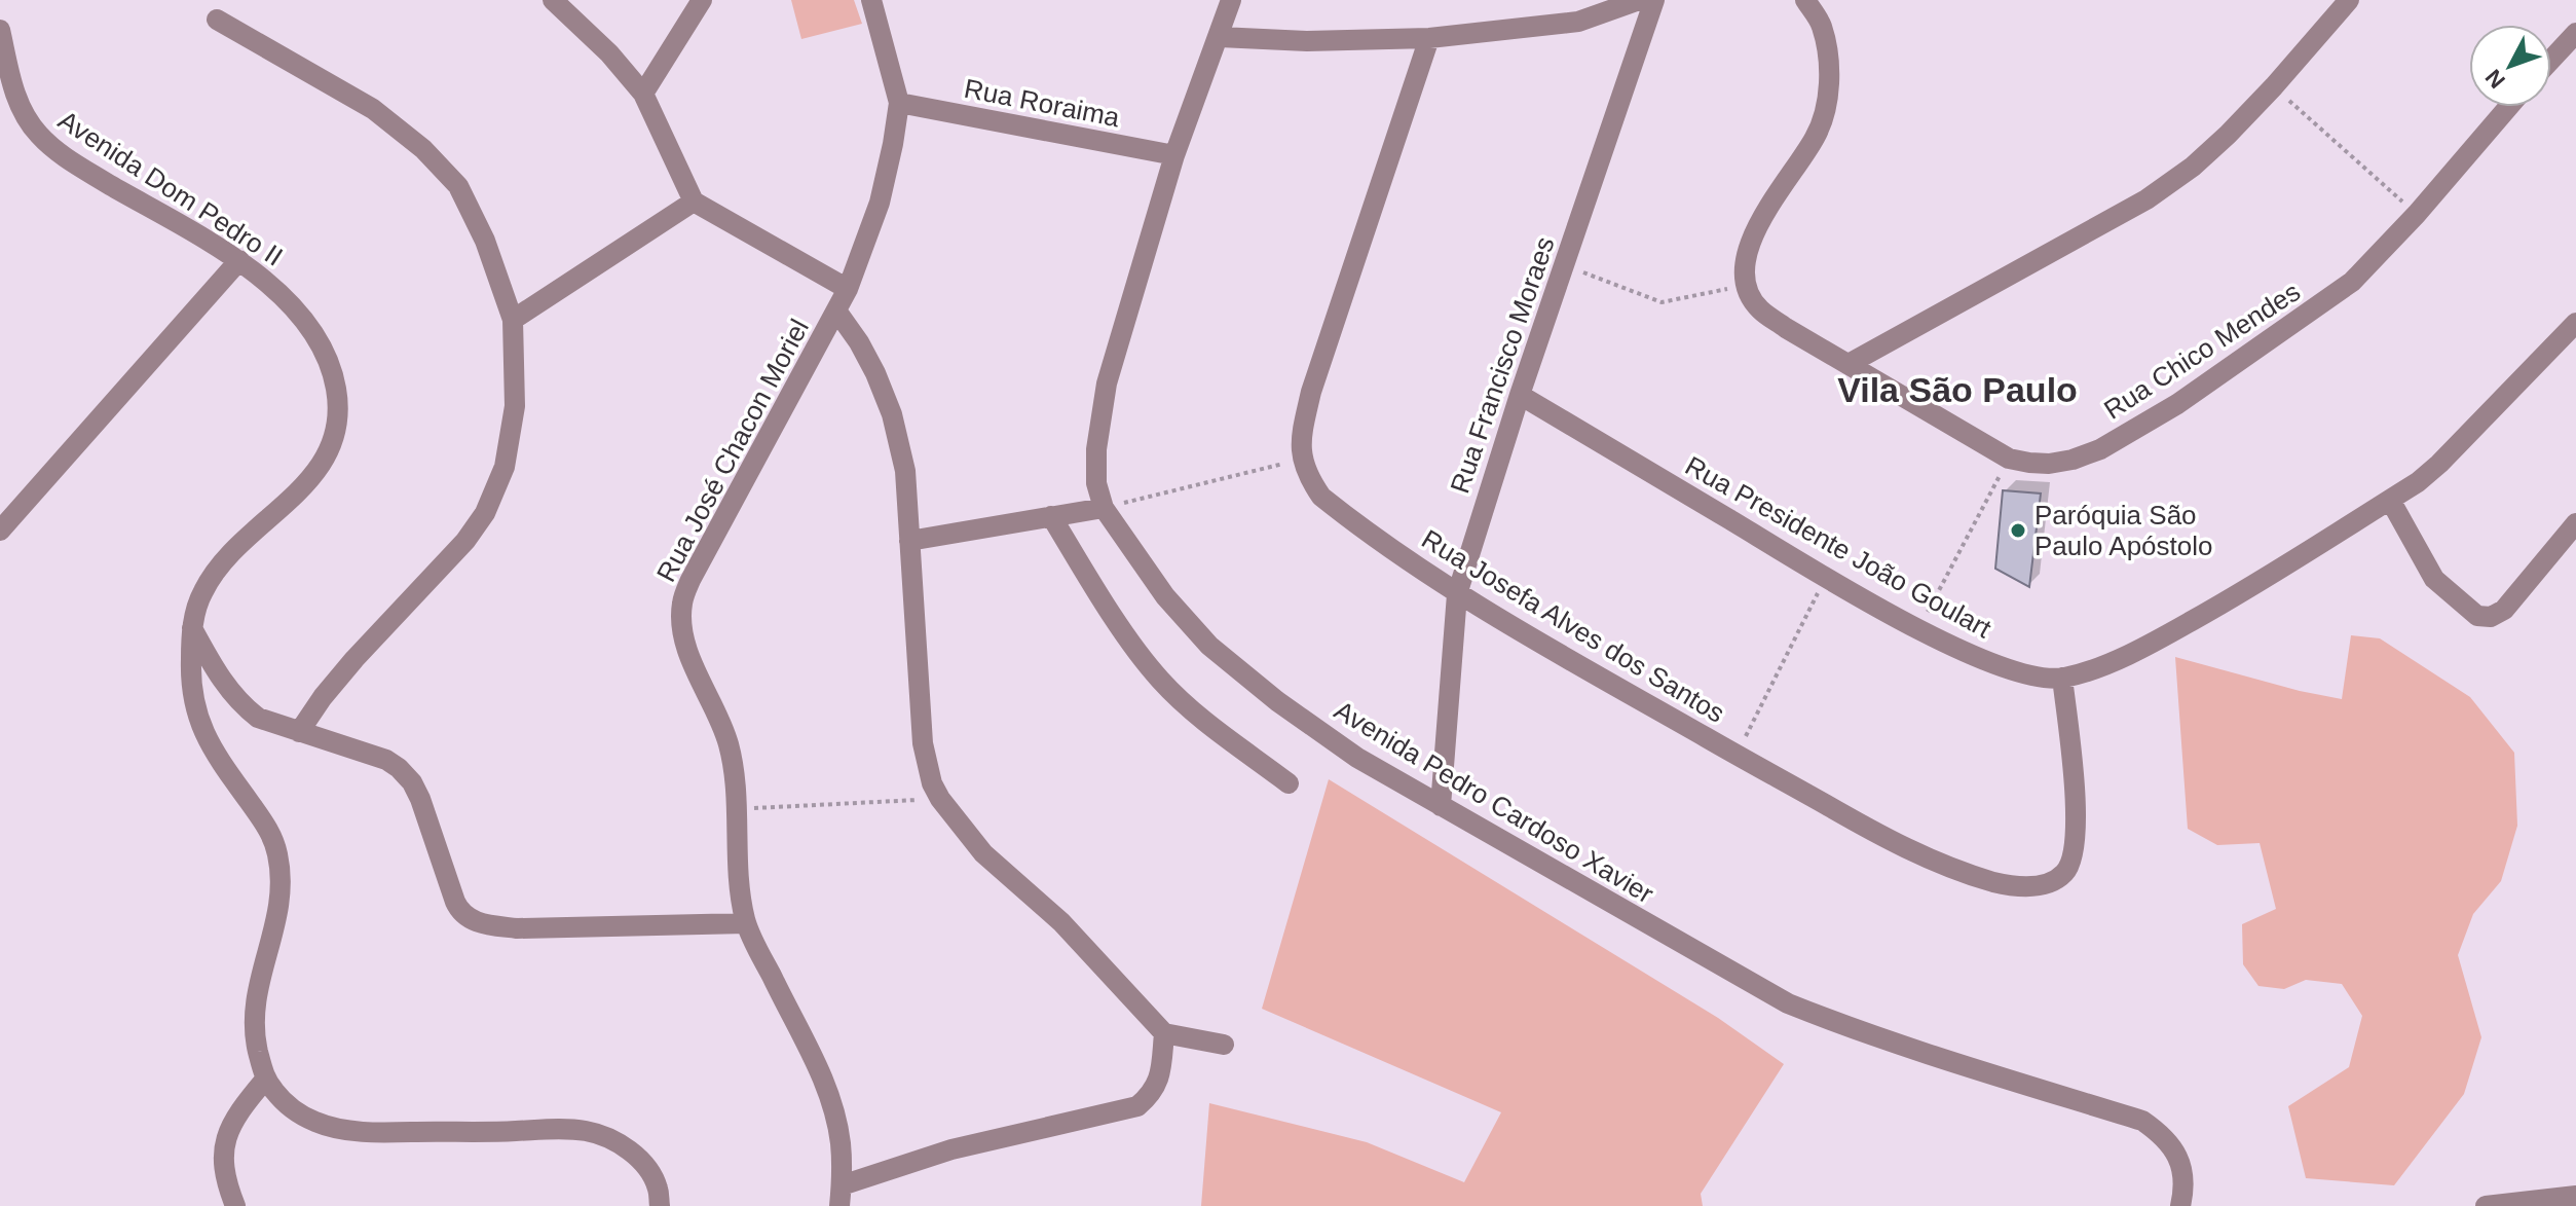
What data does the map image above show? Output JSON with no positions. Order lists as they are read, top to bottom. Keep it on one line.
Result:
{"streets":{"street":["Rua Roraima","Avenida Dom Pedro II","Rua Chico Mendes","Rua Francisco Moraes","Rua José Chacon Moriel","Rua Presidente João Goulart","Rua Josefa Alves dos Santos","Avenida Pedro Cardoso Xavier"]},"crossings":[["Rua Roraima","Rua José Chacon Moriel"],["Rua Roraima","Avenida Pedro Cardoso Xavier"],["Rua Francisco Moraes","Rua Presidente João Goulart"],["Rua Francisco Moraes","Rua Josefa Alves dos Santos"],["Rua Francisco Moraes","Avenida Pedro Cardoso Xavier"],["Rua Presidente João Goulart","Rua Josefa Alves dos Santos"]],"districts":["Vila São Paulo"],"places":["Paróquia São Paulo Apóstolo"],"north":"bottom left"}
